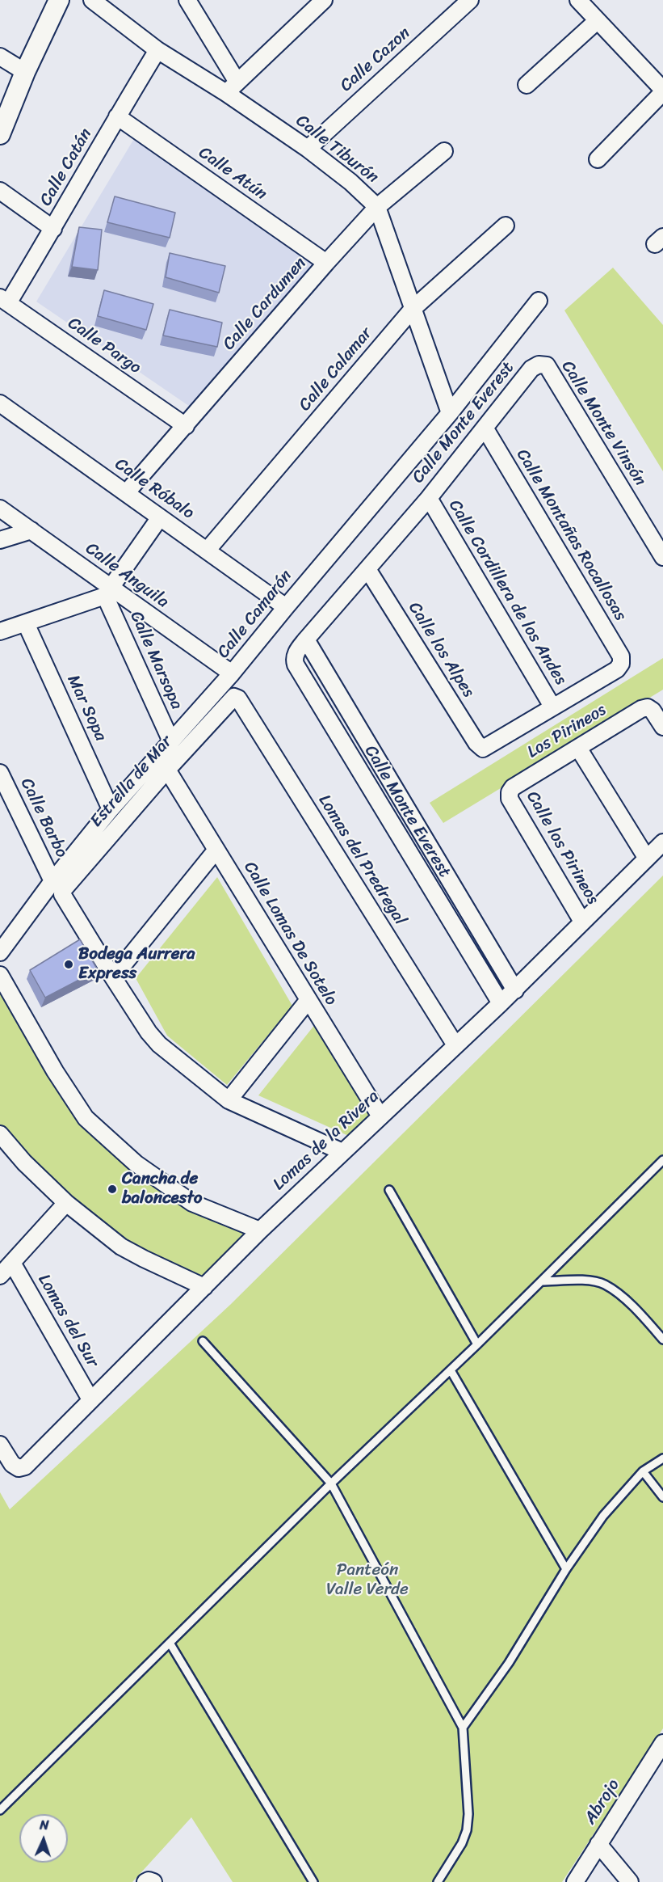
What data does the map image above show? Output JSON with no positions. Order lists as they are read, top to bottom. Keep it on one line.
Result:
{"streets":{"street":["Calle Cazon","Calle Tiburón","Calle Catán","Calle Atún","Calle Cardumen","Calle Pargo","Calle Calamar","Calle Monte Everest","Calle Monte Vinsón","Calle Róbalo","Calle Montañas Rocallosas","Calle Anguila","Calle Cordillera de los Andes","Calle Camarón","Calle los Alpes","Calle Marsopa","Mar Sopa","Los Pirineos","Estrella de Mar","Calle Barbo","Calle los Pirineos","Lomas del Predregal","Calle Lomas De Sotelo","Lomas de la Rivera","Lomas del Sur","Abrojo"]},"crossings":[["Calle Cazon","Calle Tiburón"],["Calle Tiburón","Calle Catán"],["Calle Tiburón","Calle Cardumen"],["Calle Tiburón","Calle Calamar"],["Calle Tiburón","Calle Camarón"],["Calle Catán","Calle Atún"],["Calle Catán","Calle Pargo"],["Calle Atún","Calle Cardumen"],["Calle Cardumen","Calle Pargo"],["Calle Cardumen","Calle Róbalo"],["Calle Calamar","Calle Róbalo"],["Calle Monte Everest","Calle Monte Vinsón"],["Calle Monte Everest","Calle Montañas Rocallosas"],["Calle Monte Everest","Calle Cordillera de los Andes"],["Calle Monte Everest","Calle los Alpes"],["Calle Monte Everest","Lomas de la Rivera"],["Calle Róbalo","Calle Camarón"],["Calle Montañas Rocallosas","Calle Cordillera de los Andes"],["Calle Montañas Rocallosas","Calle los Alpes"],["Calle Anguila","Calle Camarón"],["Calle Anguila","Calle Marsopa"],["Calle Cordillera de los Andes","Calle los Alpes"],["Calle Camarón","Calle Marsopa"],["Calle Camarón","Mar Sopa"],["Calle Camarón","Calle Barbo"],["Los Pirineos","Calle los Pirineos"],["Estrella de Mar","Lomas del Predregal"],["Estrella de Mar","Calle Lomas De Sotelo"],["Calle los Pirineos","Lomas de la Rivera"],["Lomas del Predregal","Lomas de la Rivera"],["Calle Lomas De Sotelo","Lomas de la Rivera"],["Lomas de la Rivera","Lomas del Sur"]],"parks":["Panteón Valle Verde"],"places":["Bodega Aurrera Express","Cancha de baloncesto"],"north":"top"}
